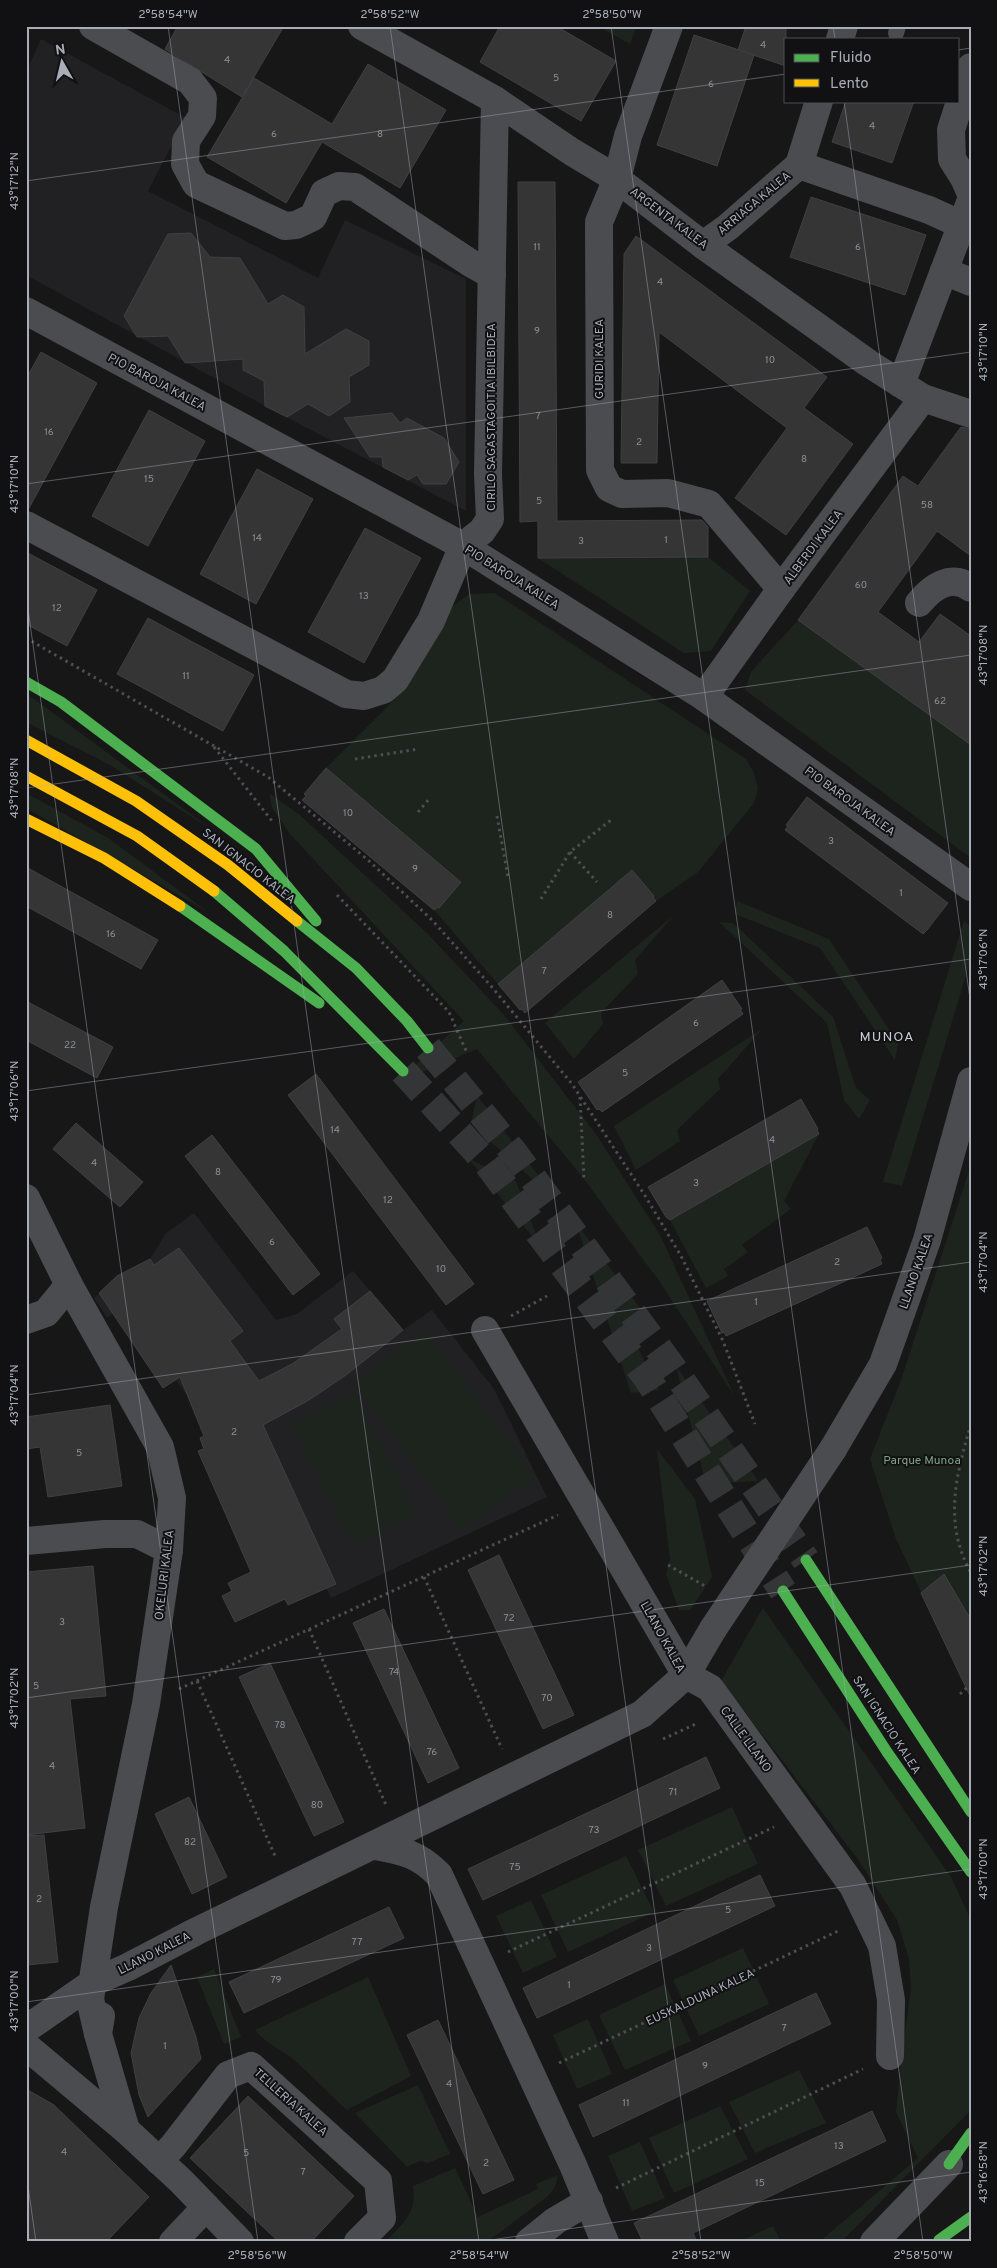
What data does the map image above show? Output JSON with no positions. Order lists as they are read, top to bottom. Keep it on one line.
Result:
{"streets":{"main road":["SAN IGNACIO KALEA"],"street":["ARRIAGA KALEA","ARGENTA KALEA","GURIDI KALEA","PIO BAROJA KALEA","CIRILO SAGASTAGOITIA IBILBIDEA","ALBERDI KALEA","LLANO KALEA","OKELURI KALEA","CALLE LLANO","TELLERIA KALEA"],"path":["EUSKALDUNA KALEA"]},"crossings":[["ARRIAGA KALEA","ARGENTA KALEA"],["ARRIAGA KALEA","ALBERDI KALEA"],["ARGENTA KALEA","GURIDI KALEA"],["ARGENTA KALEA","CIRILO SAGASTAGOITIA IBILBIDEA"],["ARGENTA KALEA","ALBERDI KALEA"],["GURIDI KALEA","ALBERDI KALEA"],["PIO BAROJA KALEA","CIRILO SAGASTAGOITIA IBILBIDEA"],["PIO BAROJA KALEA","ALBERDI KALEA"],["LLANO KALEA","OKELURI KALEA"],["LLANO KALEA","CALLE LLANO"],["CALLE LLANO","EUSKALDUNA KALEA"]],"districts":["MUNOA"],"parks":["Parque Munoa"],"house_numbers":["4","4","5","6","4","6","8","11","6","4","9","10","7","16","2","8","15","5","58","14","1","3","60","13","12","11","62","10","3","9","1","8","16","7","6","22","5","14","4","4","8","3","12","6","2","10","1","2","5","72","3","74","5","70","78","76","4","71","80","73","82","75","2","5","77","3","79","1","7","1","9","4","11","13","4","5","2","7","15"],"legend":["Fluido","Lento"],"north":"top","coordinates":["2°58'54\"W","2°58'52\"W","2°58'50\"W","43°17'12\"N","43°17'10\"N","43°17'08\"N","43°17'06\"N","43°17'04\"N","43°17'02\"N","43°17'00\"N","43°16'58\"N","2°58'56\"W"]}
